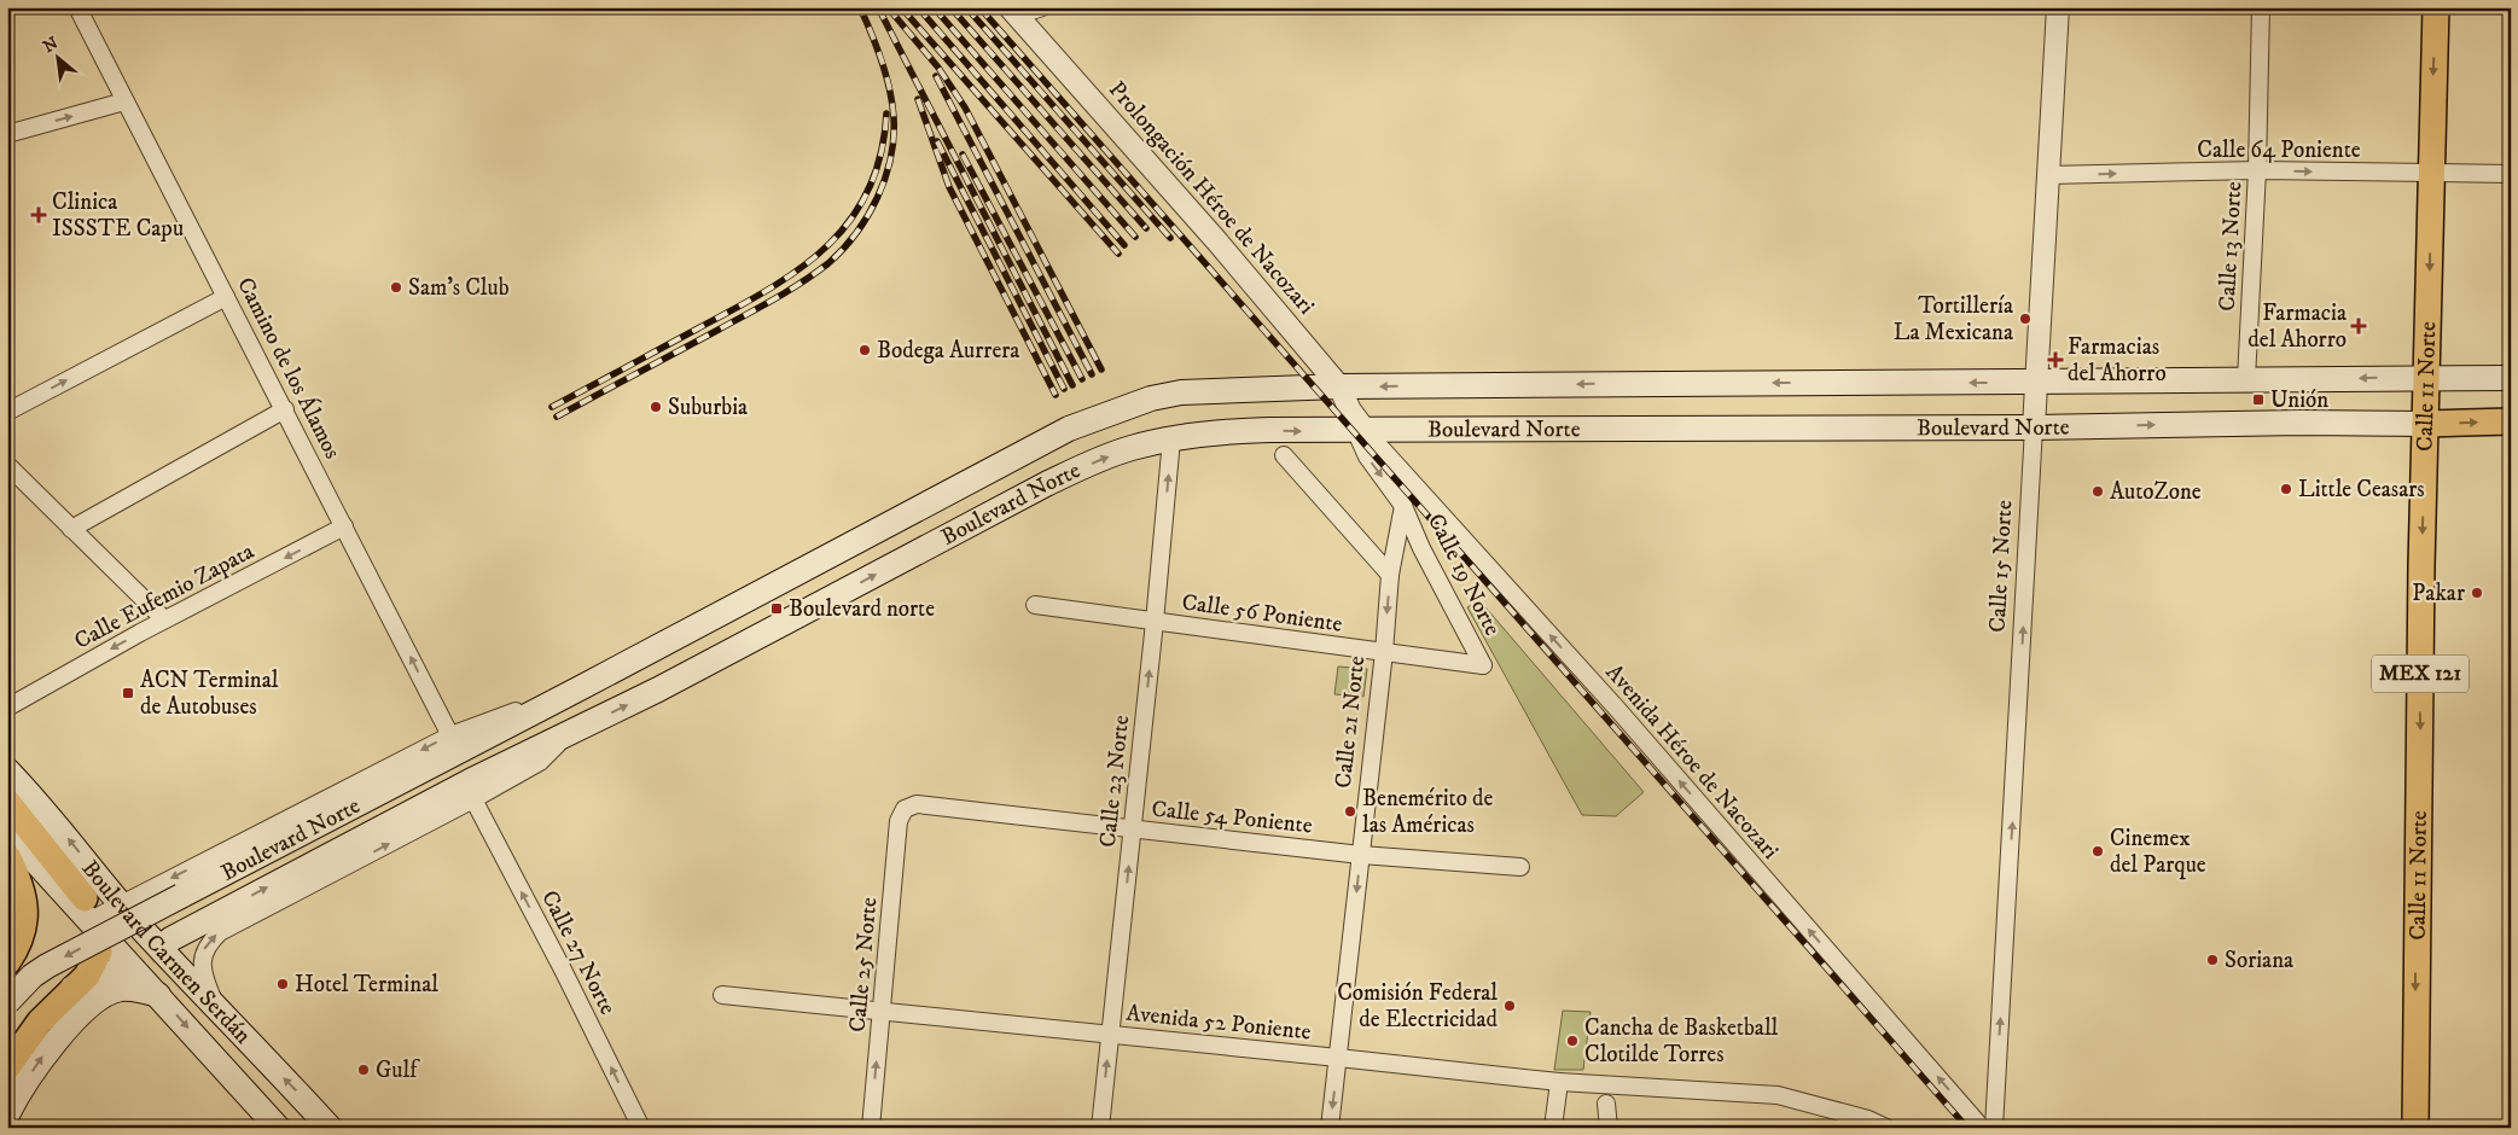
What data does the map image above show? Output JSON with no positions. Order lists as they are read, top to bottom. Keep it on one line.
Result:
{"streets":{"main road":["Calle 11 Norte","Boulevard Norte","MEX 121","Boulevard Carmen Serdán"],"street":["Calle 64 Poniente","Prolongación Héroe de Nacozari","Calle 13 Norte","Camino de los Álamos","Calle 15 Norte","Calle 19 Norte","Calle Eufemio Zapata","Calle 56 Poniente","Calle 21 Norte","Avenida Héroe de Nacozari","Calle 23 Norte","Calle 54 Poniente","Calle 27 Norte","Calle 25 Norte","Avenida 52 Poniente"]},"crossings":[["Calle 64 Poniente","Calle 13 Norte"],["Calle 64 Poniente","Calle 11 Norte"],["Calle 64 Poniente","Calle 15 Norte"],["Prolongación Héroe de Nacozari","Boulevard Norte"],["Prolongación Héroe de Nacozari","Avenida Héroe de Nacozari"],["Calle 13 Norte","Boulevard Norte"],["Camino de los Álamos","Boulevard Norte"],["Camino de los Álamos","Calle Eufemio Zapata"],["Calle 11 Norte","Boulevard Norte"],["Boulevard Norte","Calle 15 Norte"],["Boulevard Norte","Avenida Héroe de Nacozari"],["Boulevard Norte","Calle 23 Norte"],["Boulevard Norte","Boulevard Carmen Serdán"],["Boulevard Norte","Calle 27 Norte"],["Calle 19 Norte","Calle 56 Poniente"],["Calle 19 Norte","Calle 21 Norte"],["Calle 56 Poniente","Calle 21 Norte"],["Calle 56 Poniente","Calle 23 Norte"],["Calle 21 Norte","Calle 54 Poniente"],["Calle 21 Norte","Avenida 52 Poniente"],["Calle 23 Norte","Calle 54 Poniente"],["Calle 23 Norte","Avenida 52 Poniente"],["Calle 54 Poniente","Calle 25 Norte"],["Calle 25 Norte","Avenida 52 Poniente"]],"one_way":["Calle 64 Poniente","Calle 11 Norte","Calle 15 Norte","Calle 21 Norte","Avenida Héroe de Nacozari","Calle 23 Norte","Calle 27 Norte","Calle 25 Norte"],"places":{"health":["Clinica ISSSTE Capu","Farmacia del Ahorro","Farmacias del Ahorro"],"other":["Sam's Club","Tortillería La Mexicana","Bodega Aurrera","Suburbia","Little Ceasars","AutoZone","Pakar","Benemérito de las Américas","Cinemex del Parque","Soriana","Hotel Terminal","Comisión Federal de Electricidad","Cancha de Basketball Clotilde Torres","Gulf"],"transit":["Unión","Boulevard norte","ACN Terminal de Autobuses"]},"north":"top left"}
